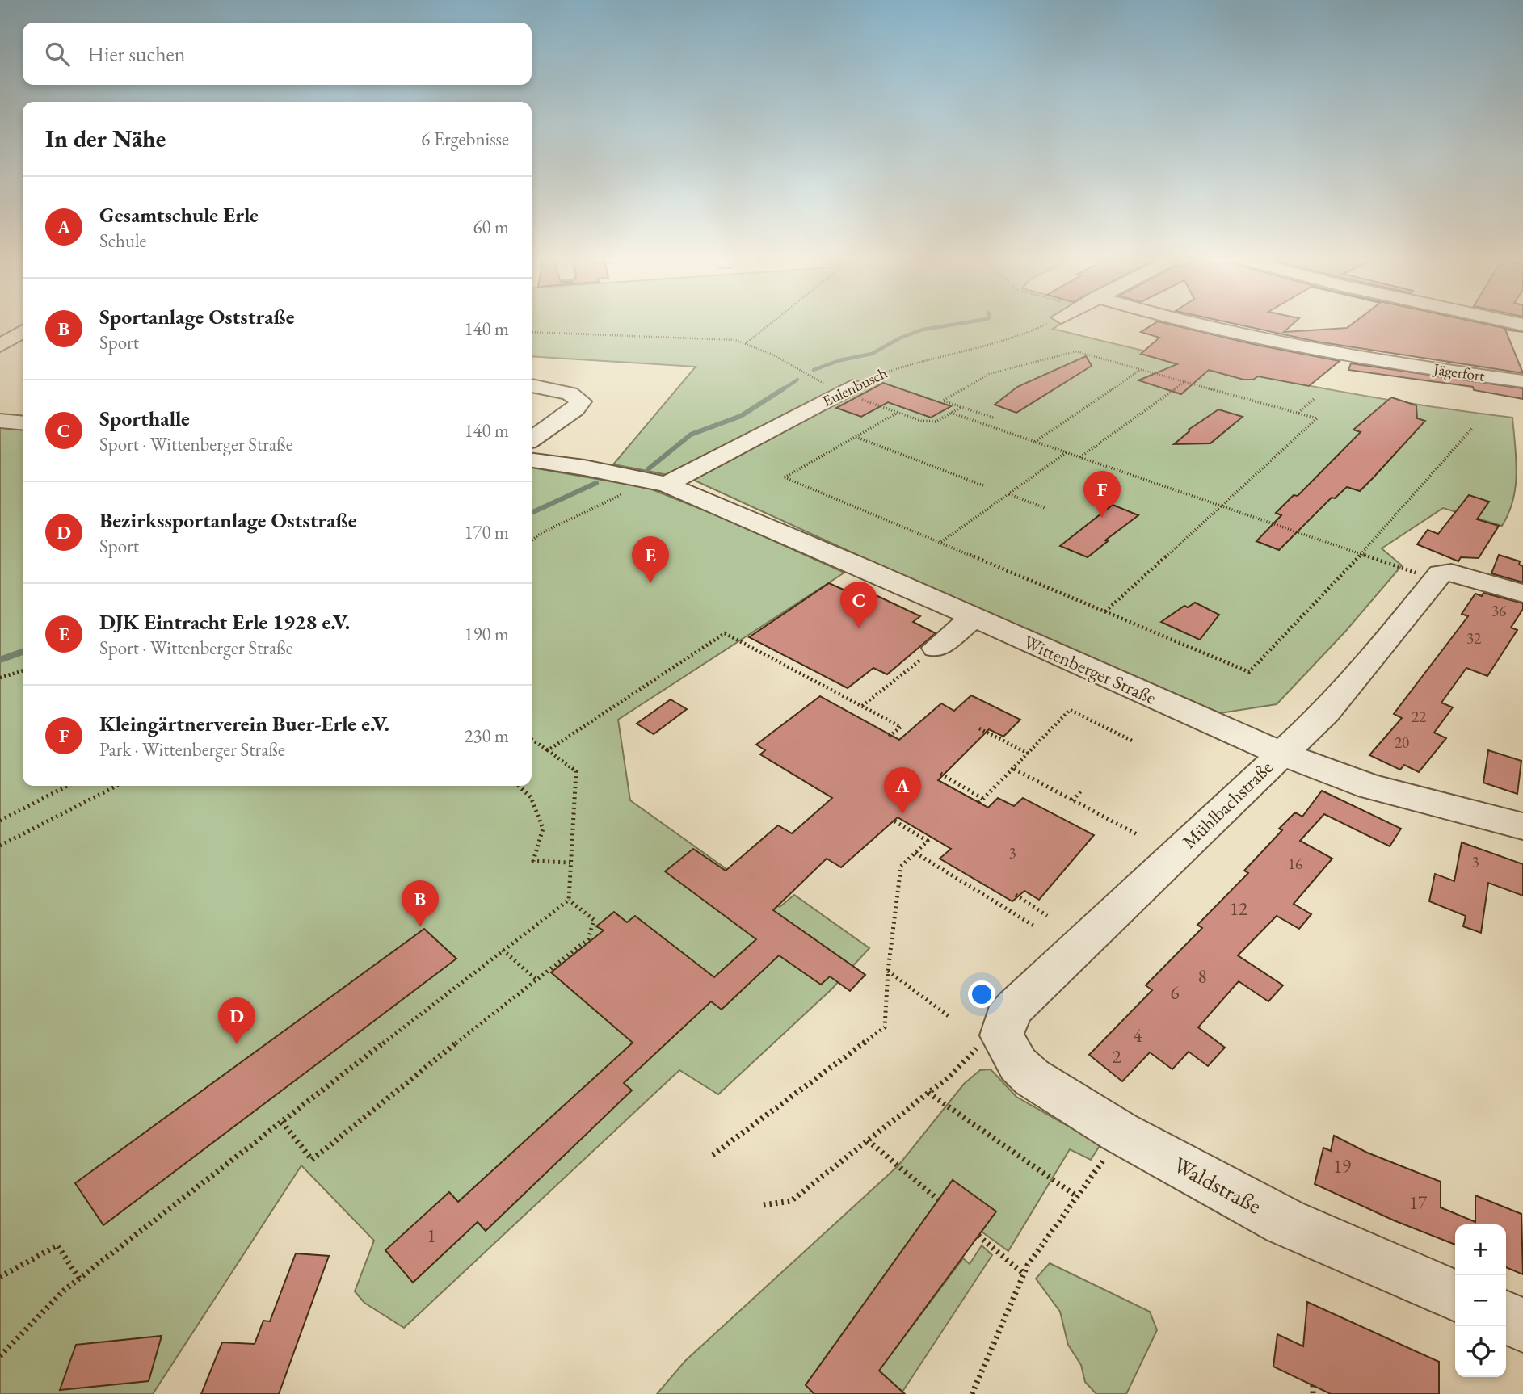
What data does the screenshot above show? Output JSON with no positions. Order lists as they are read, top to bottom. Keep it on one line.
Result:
{"streets":{"street":["Jägerfort","Eulenbusch","Wittenberger Straße","Mühlbachstraße","Waldstraße"]},"crossings":[["Eulenbusch","Wittenberger Straße"],["Wittenberger Straße","Mühlbachstraße"],["Mühlbachstraße","Waldstraße"]],"house_numbers":["36","32","22","20","3","3","16","12","8","6","4","2","19","17","1"],"page":{"search":"Hier suchen","heading":["In der Nähe","6 Ergebnisse"],"list":[{"mark":"A","name":"Gesamtschule Erle","note":"Schule","value":"60 m"},{"mark":"B","name":"Sportanlage Oststraße","note":"Sport","value":"140 m"},{"mark":"C","name":"Sporthalle","note":"Sport · Wittenberger Straße","value":"140 m"},{"mark":"D","name":"Bezirkssportanlage Oststraße","note":"Sport","value":"170 m"},{"mark":"E","name":"DJK Eintracht Erle 1928 e.V.","note":"Sport · Wittenberger Straße","value":"190 m"},{"mark":"F","name":"Kleingärtnerverein Buer-Erle e.V.","note":"Park · Wittenberger Straße","value":"230 m"}],"pins":["F","E","C","A","B","D"],"map_buttons":["+","−"]}}
